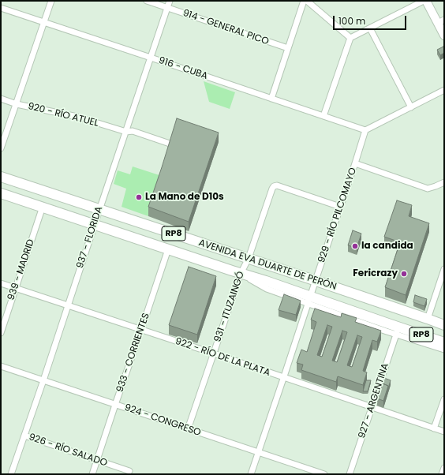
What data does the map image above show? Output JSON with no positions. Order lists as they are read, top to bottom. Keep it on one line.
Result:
{"streets":{"main road":["RP8","AVENIDA EVA DUARTE DE PERÓN"],"street":["914 - GENERAL PICO","916 - CUBA","920 - RÍO ATUEL","929 - RÍO PILCOMAYO","937 - FLORIDA","939 - MADRID","931 - ITUZAINGÓ","933 - CORRIENTES","922 - RÍO DE LA PLATA","927 - ARGENTINA","924 - CONGRESO","926 - RÍO SALADO"]},"crossings":[["914 - GENERAL PICO","937 - FLORIDA"],["916 - CUBA","929 - RÍO PILCOMAYO"],["916 - CUBA","937 - FLORIDA"],["920 - RÍO ATUEL","937 - FLORIDA"],["929 - RÍO PILCOMAYO","AVENIDA EVA DUARTE DE PERÓN"],["929 - RÍO PILCOMAYO","931 - ITUZAINGÓ"],["929 - RÍO PILCOMAYO","922 - RÍO DE LA PLATA"],["929 - RÍO PILCOMAYO","924 - CONGRESO"],["937 - FLORIDA","AVENIDA EVA DUARTE DE PERÓN"],["937 - FLORIDA","922 - RÍO DE LA PLATA"],["937 - FLORIDA","924 - CONGRESO"],["937 - FLORIDA","926 - RÍO SALADO"],["AVENIDA EVA DUARTE DE PERÓN","939 - MADRID"],["AVENIDA EVA DUARTE DE PERÓN","931 - ITUZAINGÓ"],["AVENIDA EVA DUARTE DE PERÓN","933 - CORRIENTES"],["AVENIDA EVA DUARTE DE PERÓN","927 - ARGENTINA"],["939 - MADRID","922 - RÍO DE LA PLATA"],["931 - ITUZAINGÓ","922 - RÍO DE LA PLATA"],["931 - ITUZAINGÓ","924 - CONGRESO"],["933 - CORRIENTES","922 - RÍO DE LA PLATA"],["933 - CORRIENTES","924 - CONGRESO"],["933 - CORRIENTES","926 - RÍO SALADO"],["922 - RÍO DE LA PLATA","927 - ARGENTINA"]],"places":["La Mano de D10s","la candida","Fericrazy"],"scale_bar":"100 m"}
